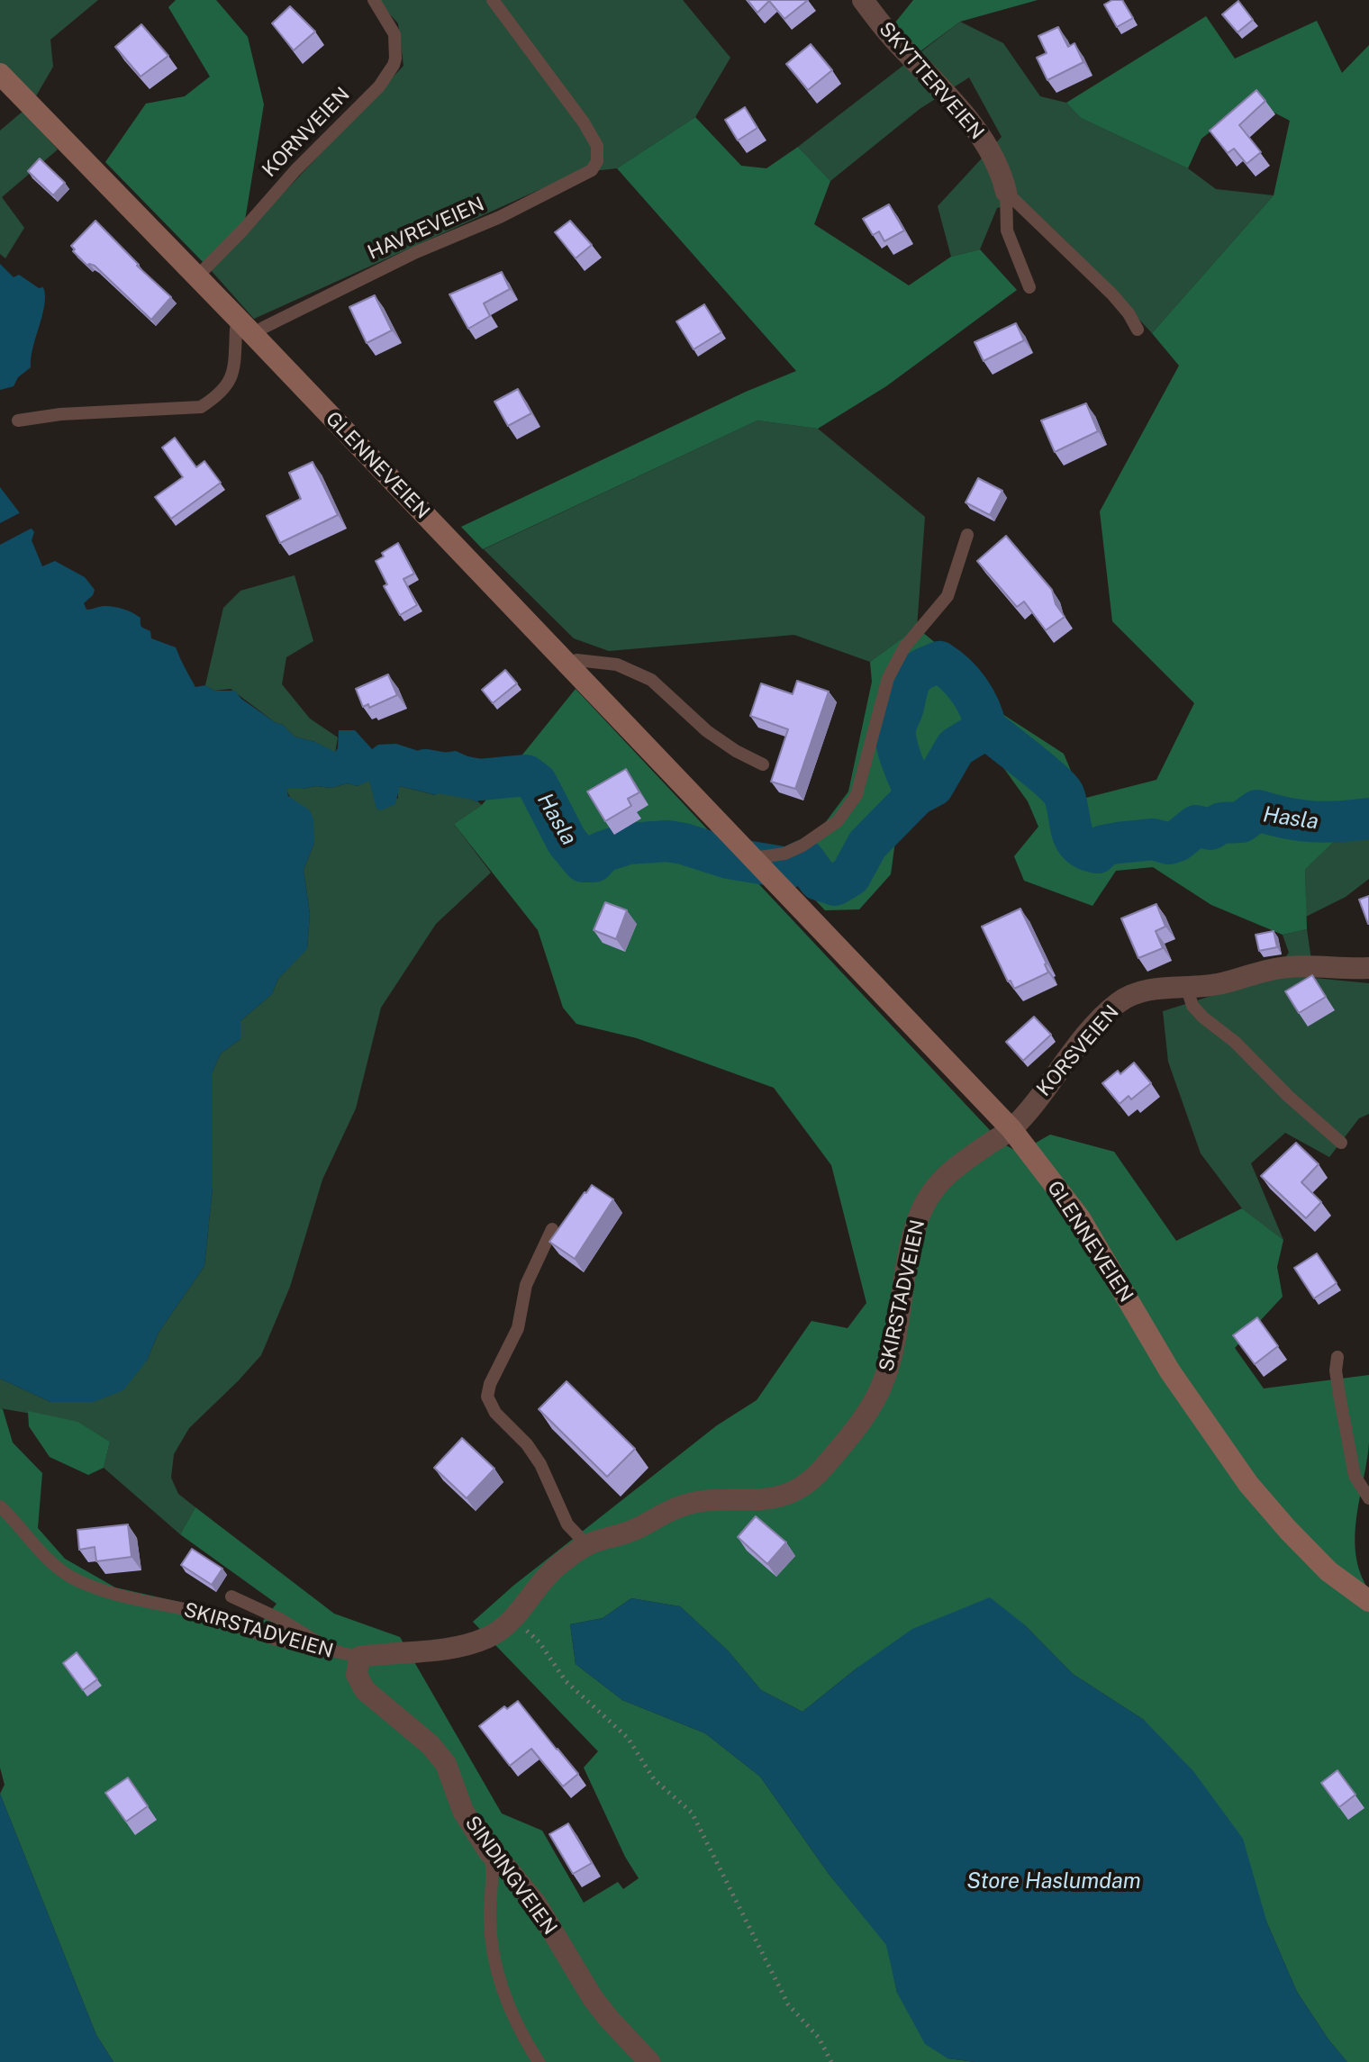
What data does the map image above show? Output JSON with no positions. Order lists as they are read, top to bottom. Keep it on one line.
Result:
{"streets":{"main road":["GLENNEVEIEN"],"street":["SKYTTERVEIEN","KORSVEIEN","SKIRSTADVEIEN","SINDINGVEIEN"],"lane":["KORNVEIEN","HAVREVEIEN"]},"crossings":[["KORNVEIEN","GLENNEVEIEN"],["HAVREVEIEN","GLENNEVEIEN"],["GLENNEVEIEN","KORSVEIEN"],["GLENNEVEIEN","SKIRSTADVEIEN"],["KORSVEIEN","SKIRSTADVEIEN"],["SKIRSTADVEIEN","SINDINGVEIEN"]],"water":["Hasla","Store Haslumdam"]}
